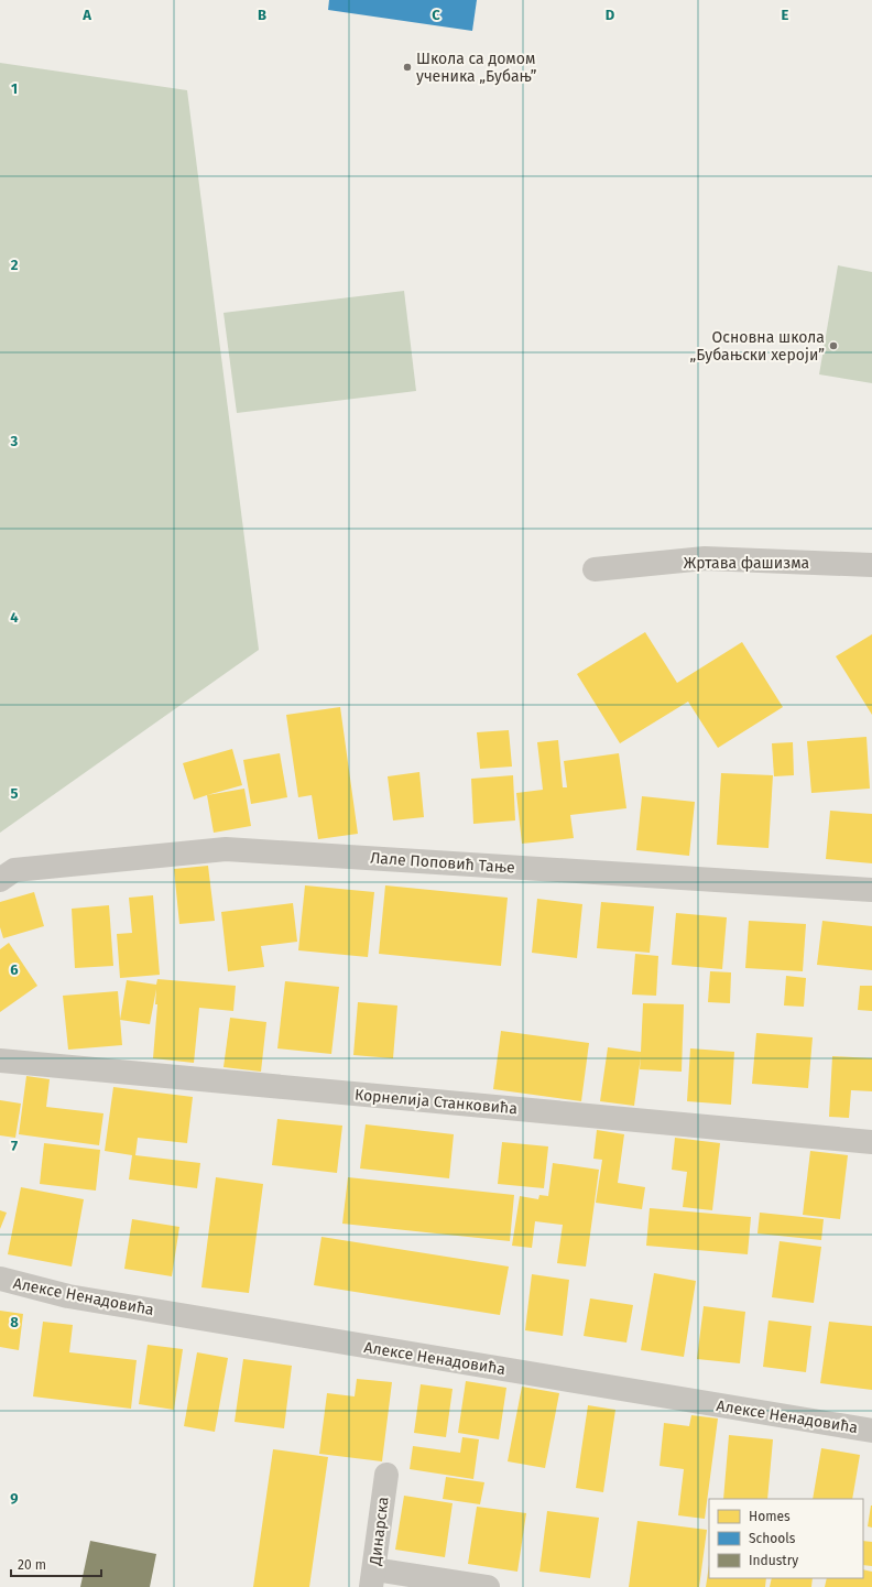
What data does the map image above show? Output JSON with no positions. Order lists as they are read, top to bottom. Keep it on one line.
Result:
{"streets":{"street":["Жртава фашизма","Лале Поповић Тање","Корнелија Станковића","Алексе Ненадовића","Динарска"]},"places":["Школа са домом ученика „Бубањ”","Основна школа „Бубањски хероји”"],"legend":["Homes","Schools","Industry"],"scale_bar":"20 m","grid":{"columns":["A","B","C","D","E"],"rows":["1","2","3","4","5","6","7","8","9"]}}
